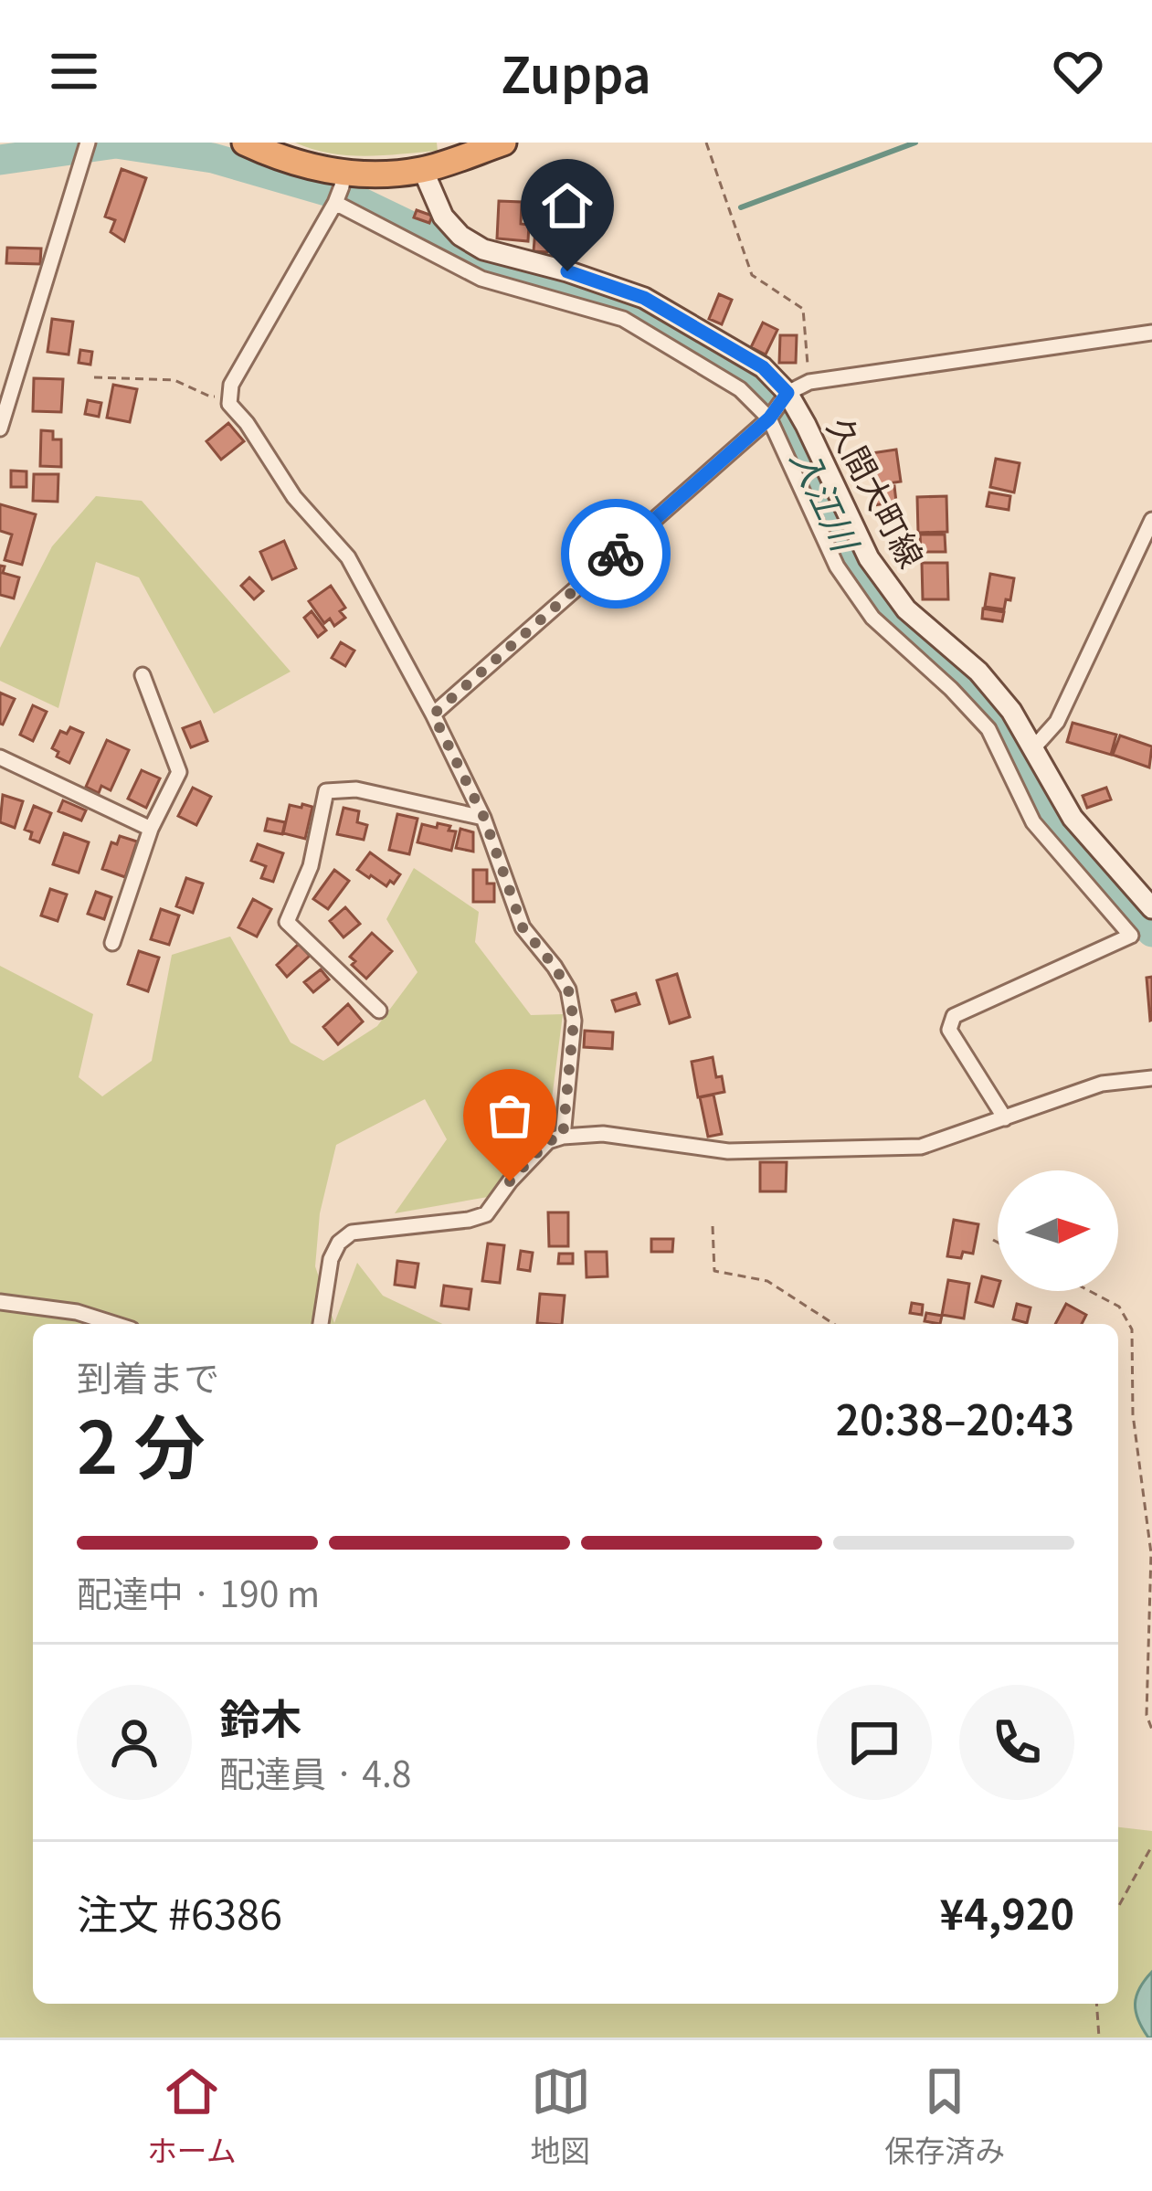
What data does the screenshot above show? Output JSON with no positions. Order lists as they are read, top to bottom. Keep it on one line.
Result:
{"streets":{"main road":["久間大町線"]},"water":["入江川"],"north":"right","page":{"header":"Zuppa","heading":["2 分","到着まで","20:38–20:43"],"panel":["鈴木","配達員 · 4.8","注文 #6386","¥4,920"],"bar":"配達中 · 190 m","tabs":["ホーム","地図","保存済み"]}}
